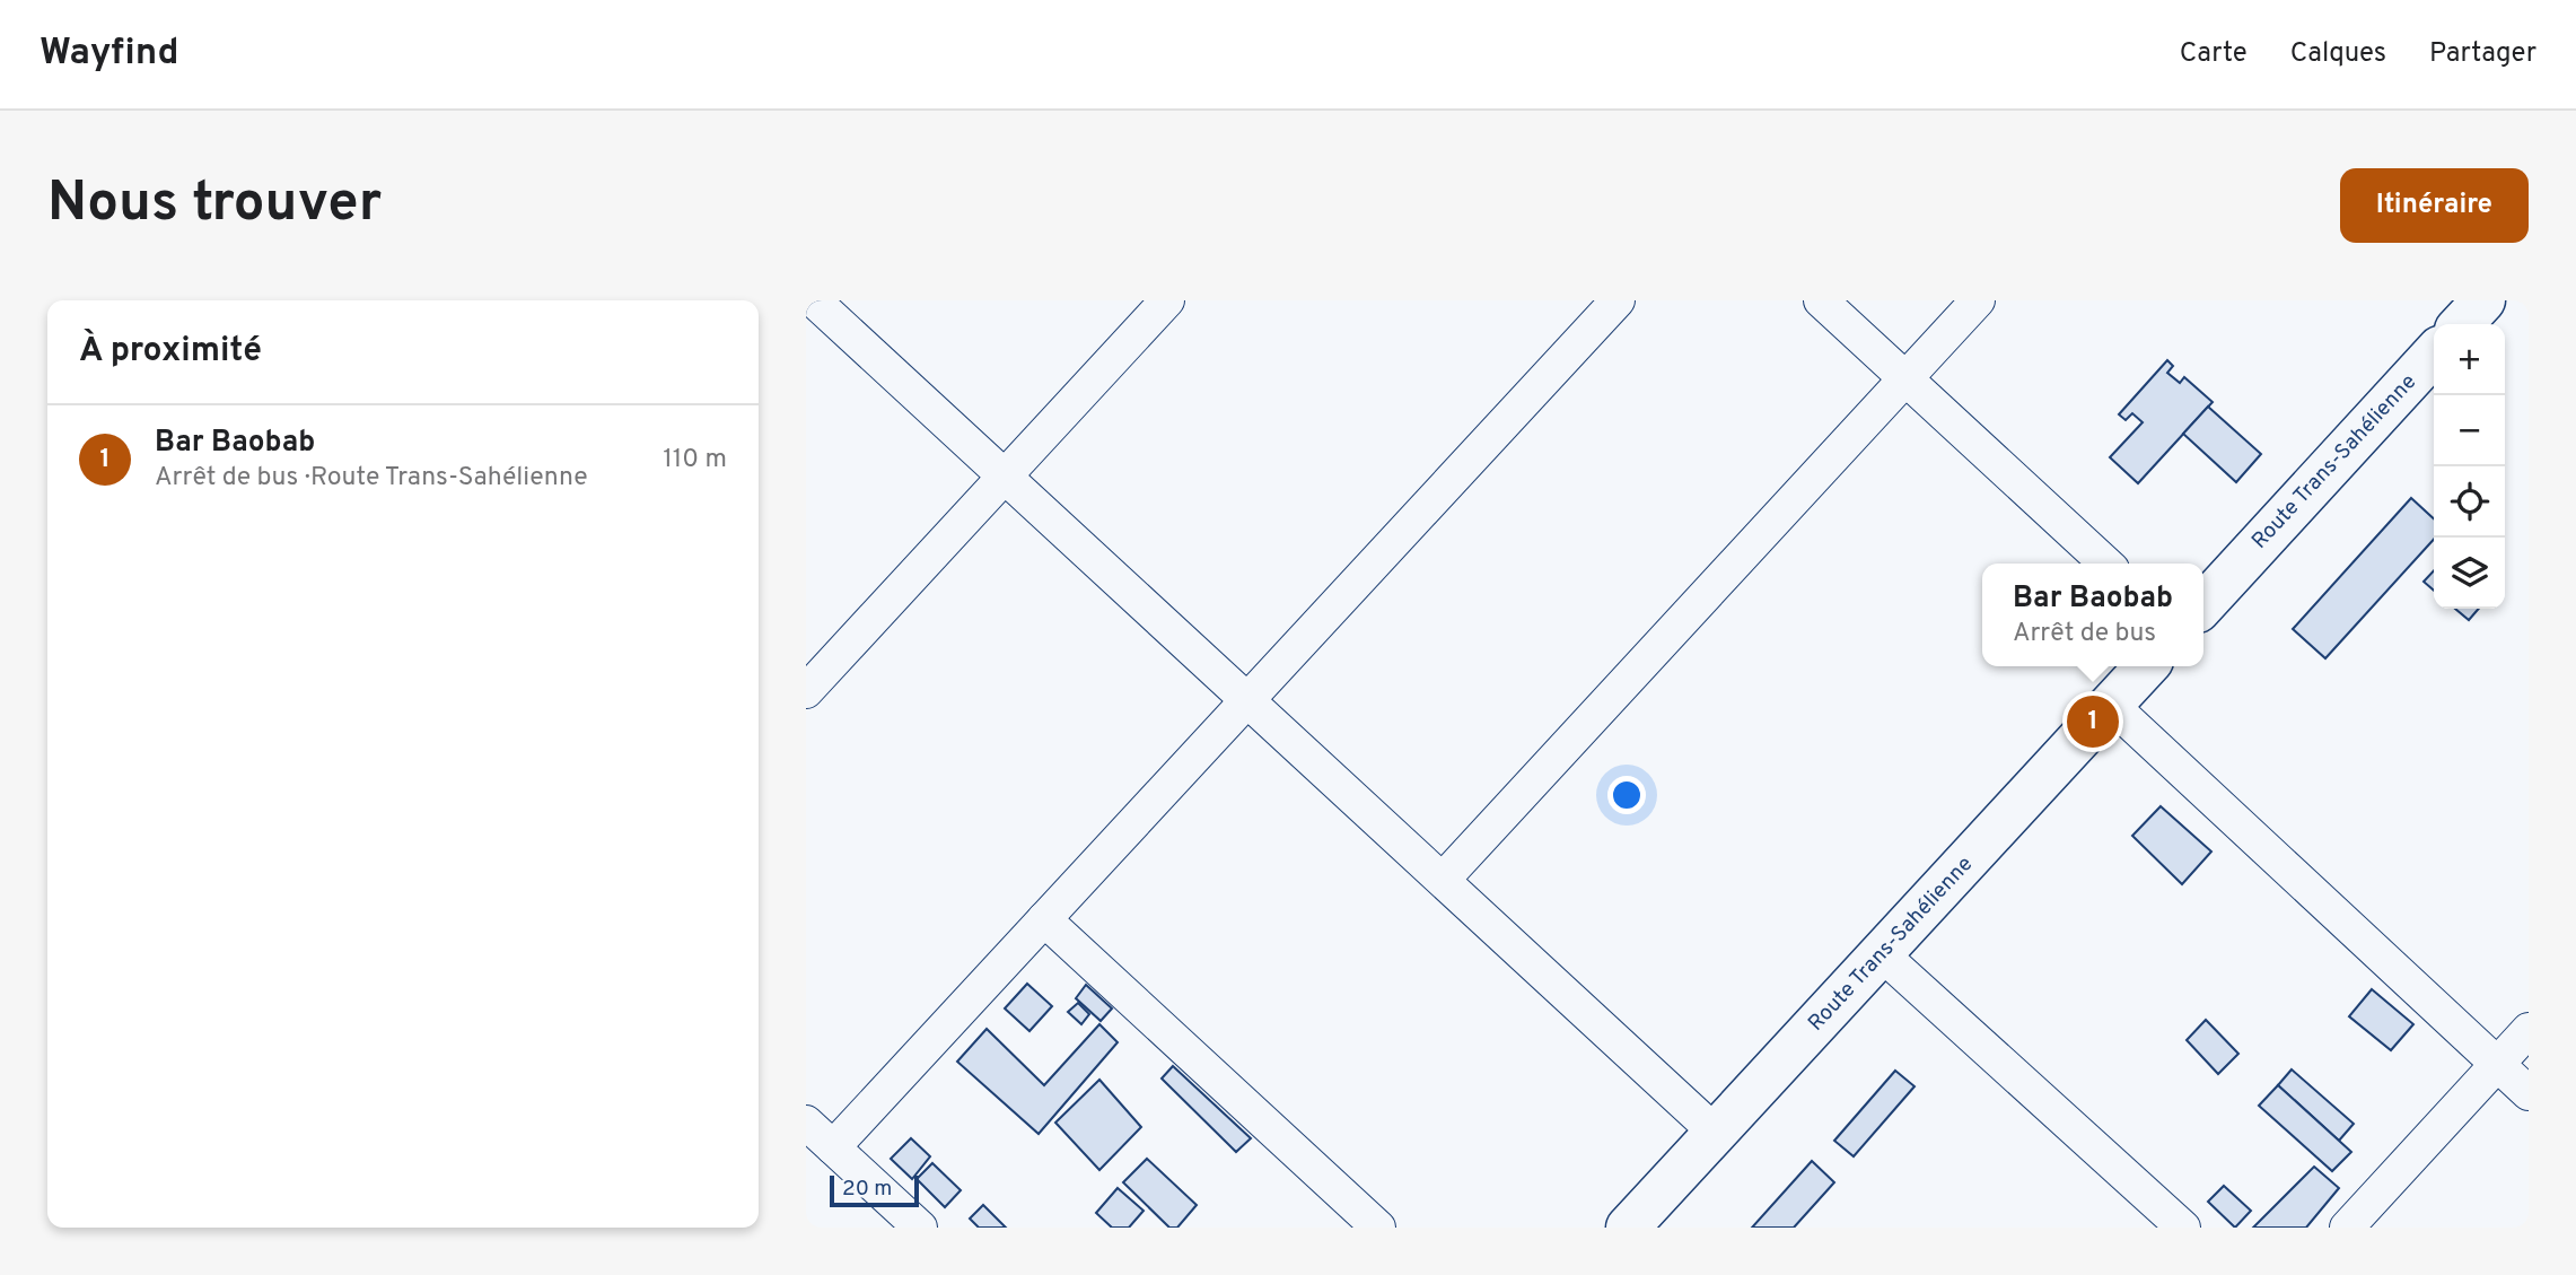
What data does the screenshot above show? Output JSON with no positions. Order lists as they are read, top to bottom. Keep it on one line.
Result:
{"streets":{"highway":["Route Trans-Sahélienne"]},"scale_bar":"20 m","page":{"header":"Wayfind","nav":["Carte","Calques","Partager"],"buttons":"Itinéraire","title":"Nous trouver","heading":"À proximité","map_buttons":["+","−"],"list":[{"mark":"1","name":"Bar Baobab","note":"Arrêt de bus · Route Trans-Sahélienne","value":"110 m"}],"popup":["Bar Baobab","Arrêt de bus"],"pins":"1","scale":"20 m"}}
